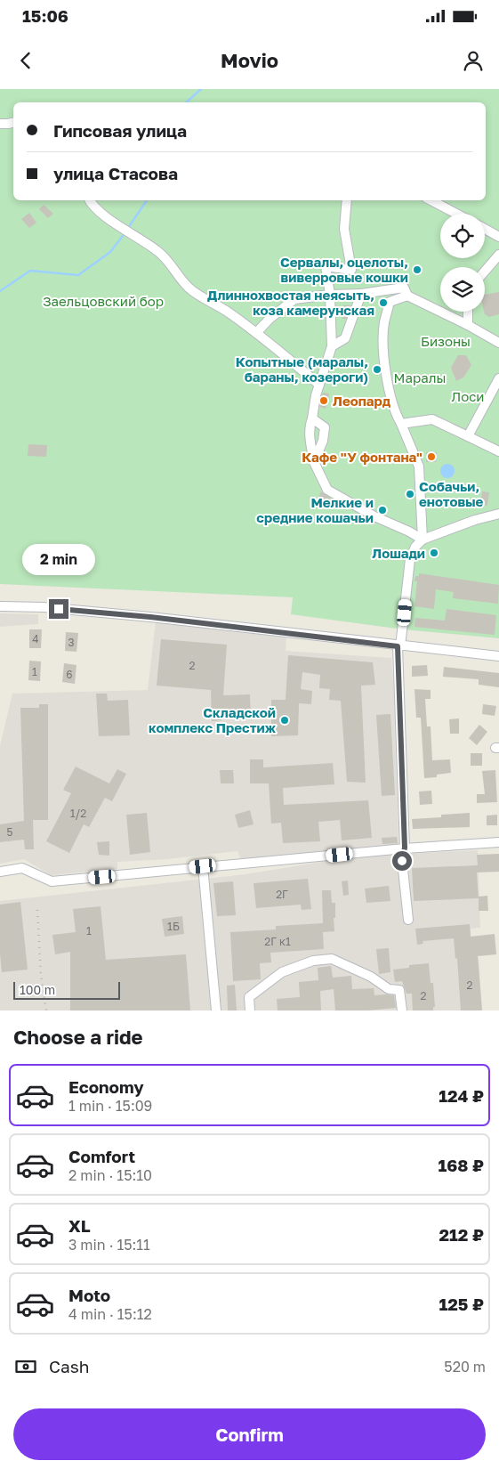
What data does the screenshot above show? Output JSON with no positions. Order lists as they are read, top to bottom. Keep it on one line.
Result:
{"parks":["Заельцовский бор","Бизоны","Маралы","Лоси"],"places":["Сервалы, оцелоты, виверровые кошки","Длиннохвостая неясыть, коза камерунская","Копытные (маралы, бараны, козероги)","Леопард","Кафе \"У фонтана\"","Собачьи, енотовые","Мелкие и средние кошачьи","Лошади","Складской комплекс Престиж"],"house_numbers":["4","3","2","1","6","1/2","5","2Г","1Б","1","2Г к1","2","2"],"scale_bar":"100 m","page":{"status":"15:06","header":"Movio","banner":["Гипсовая улица","улица Стасова"],"bubble":"2 min","scale":"100 m","heading":"Choose a ride","list":[{"name":"Economy","note":"1 min · 15:09","value":"124 ₽"},{"name":"Comfort","note":"2 min · 15:10","value":"168 ₽"},{"name":"XL","note":"3 min · 15:11","value":"212 ₽"},{"name":"Moto","note":"4 min · 15:12","value":"125 ₽"}],"pay":["Cash","520 m"],"buttons":"Confirm"}}
